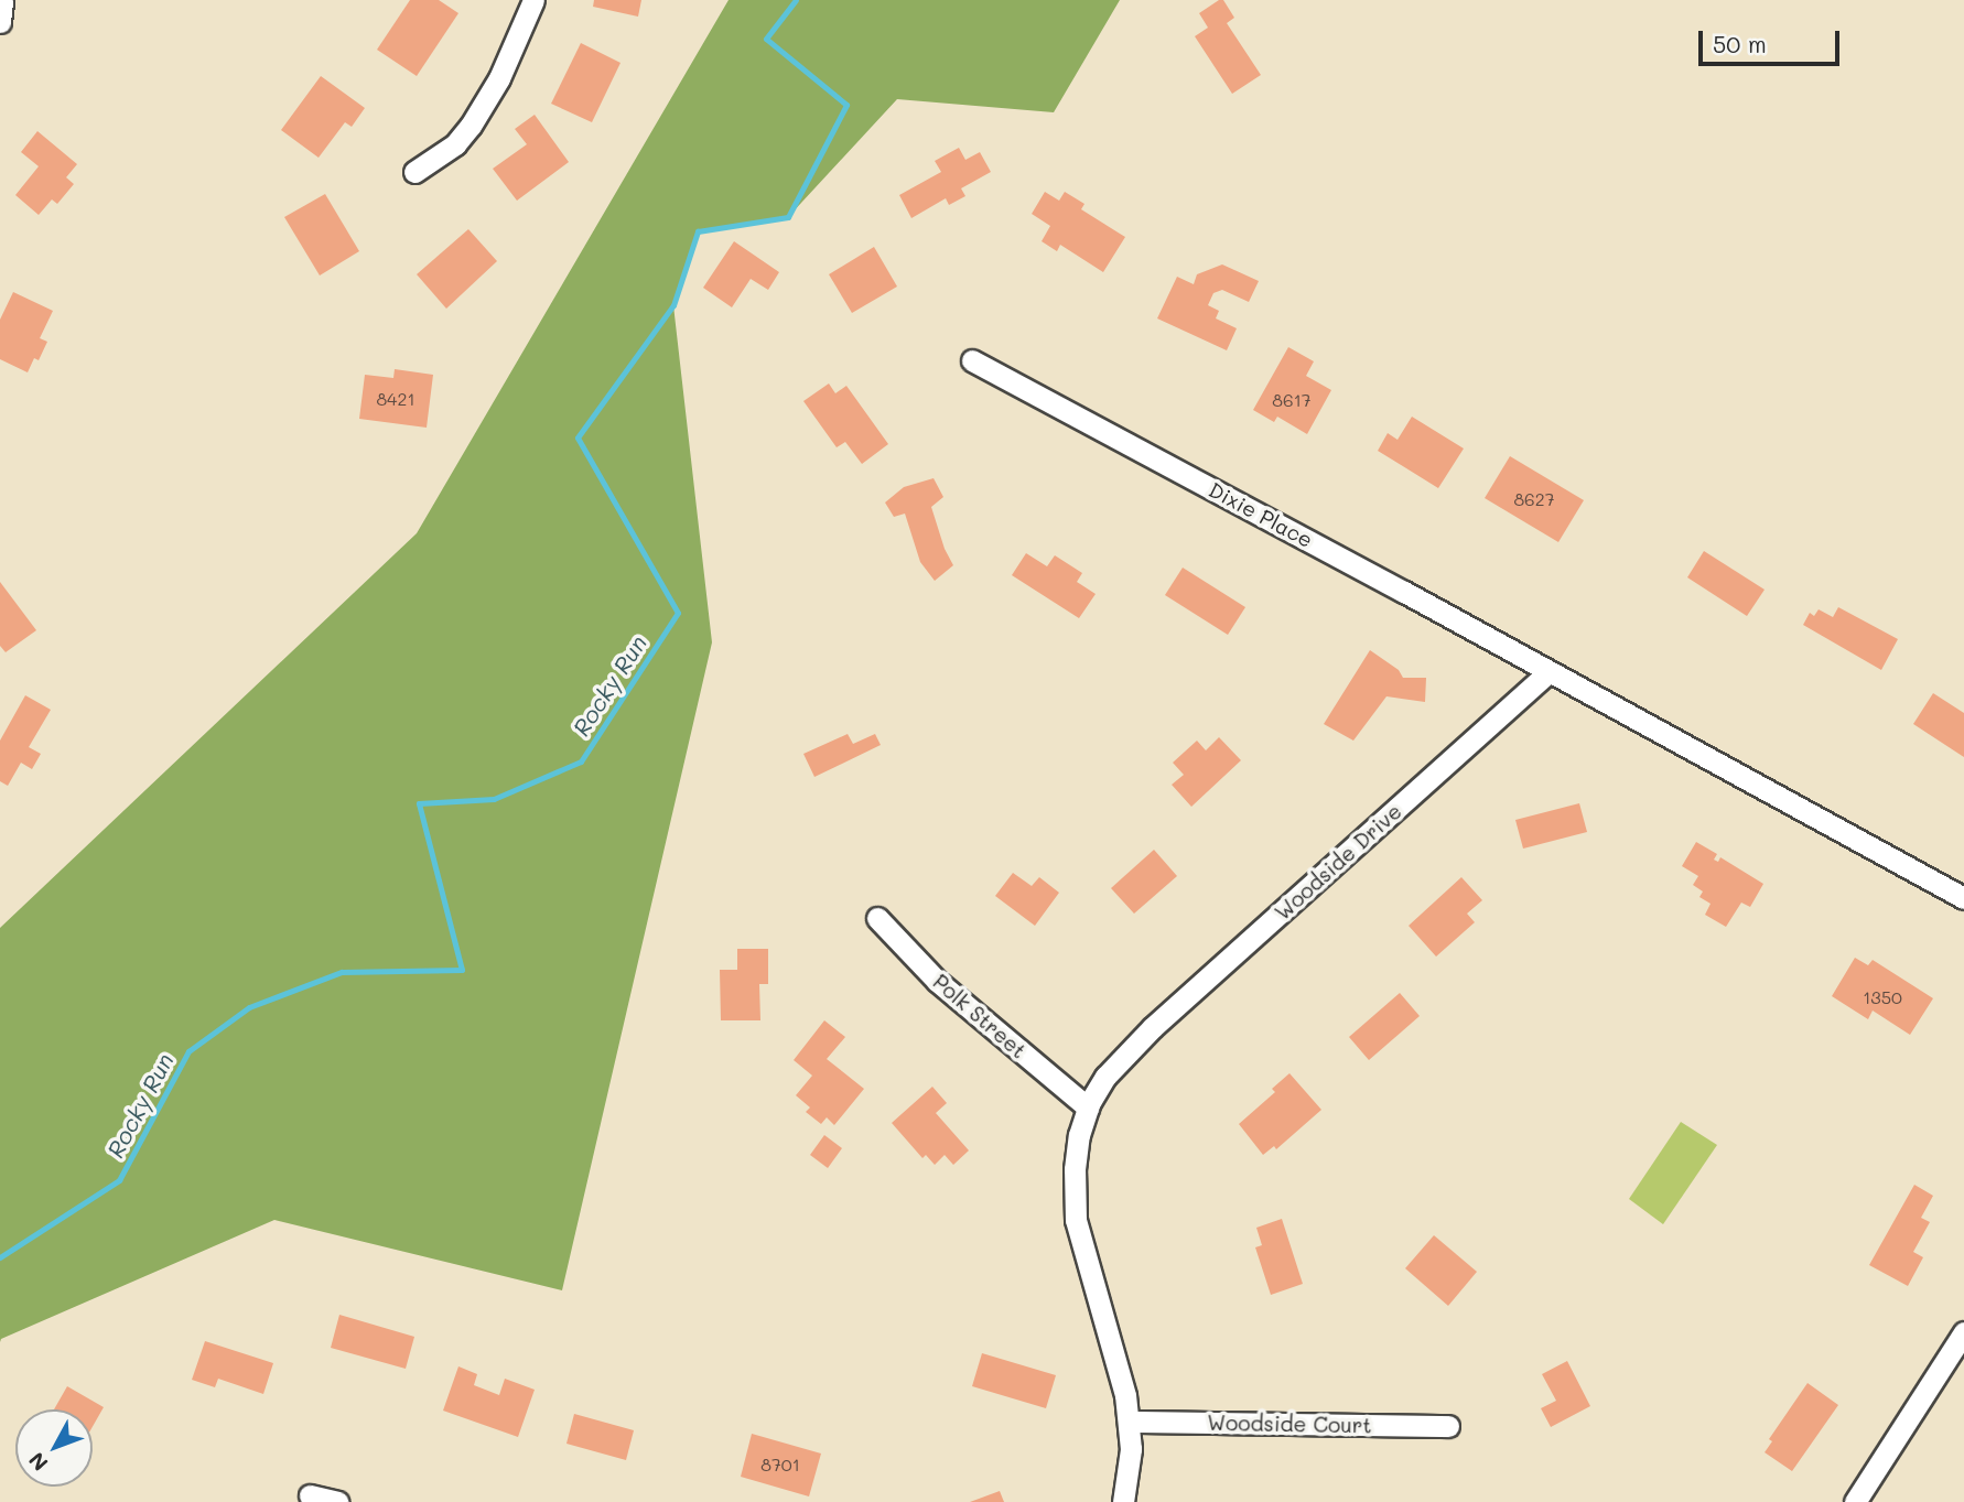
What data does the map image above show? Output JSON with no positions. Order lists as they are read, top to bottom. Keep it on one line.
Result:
{"streets":{"street":["Dixie Place","Woodside Drive","Polk Street","Woodside Court"]},"crossings":[["Dixie Place","Woodside Drive"],["Woodside Drive","Polk Street"],["Woodside Drive","Woodside Court"]],"water":["Rocky Run"],"house_numbers":["8421","8617","8627","1350","8701"],"scale_bar":"50 m","north":"bottom left"}
